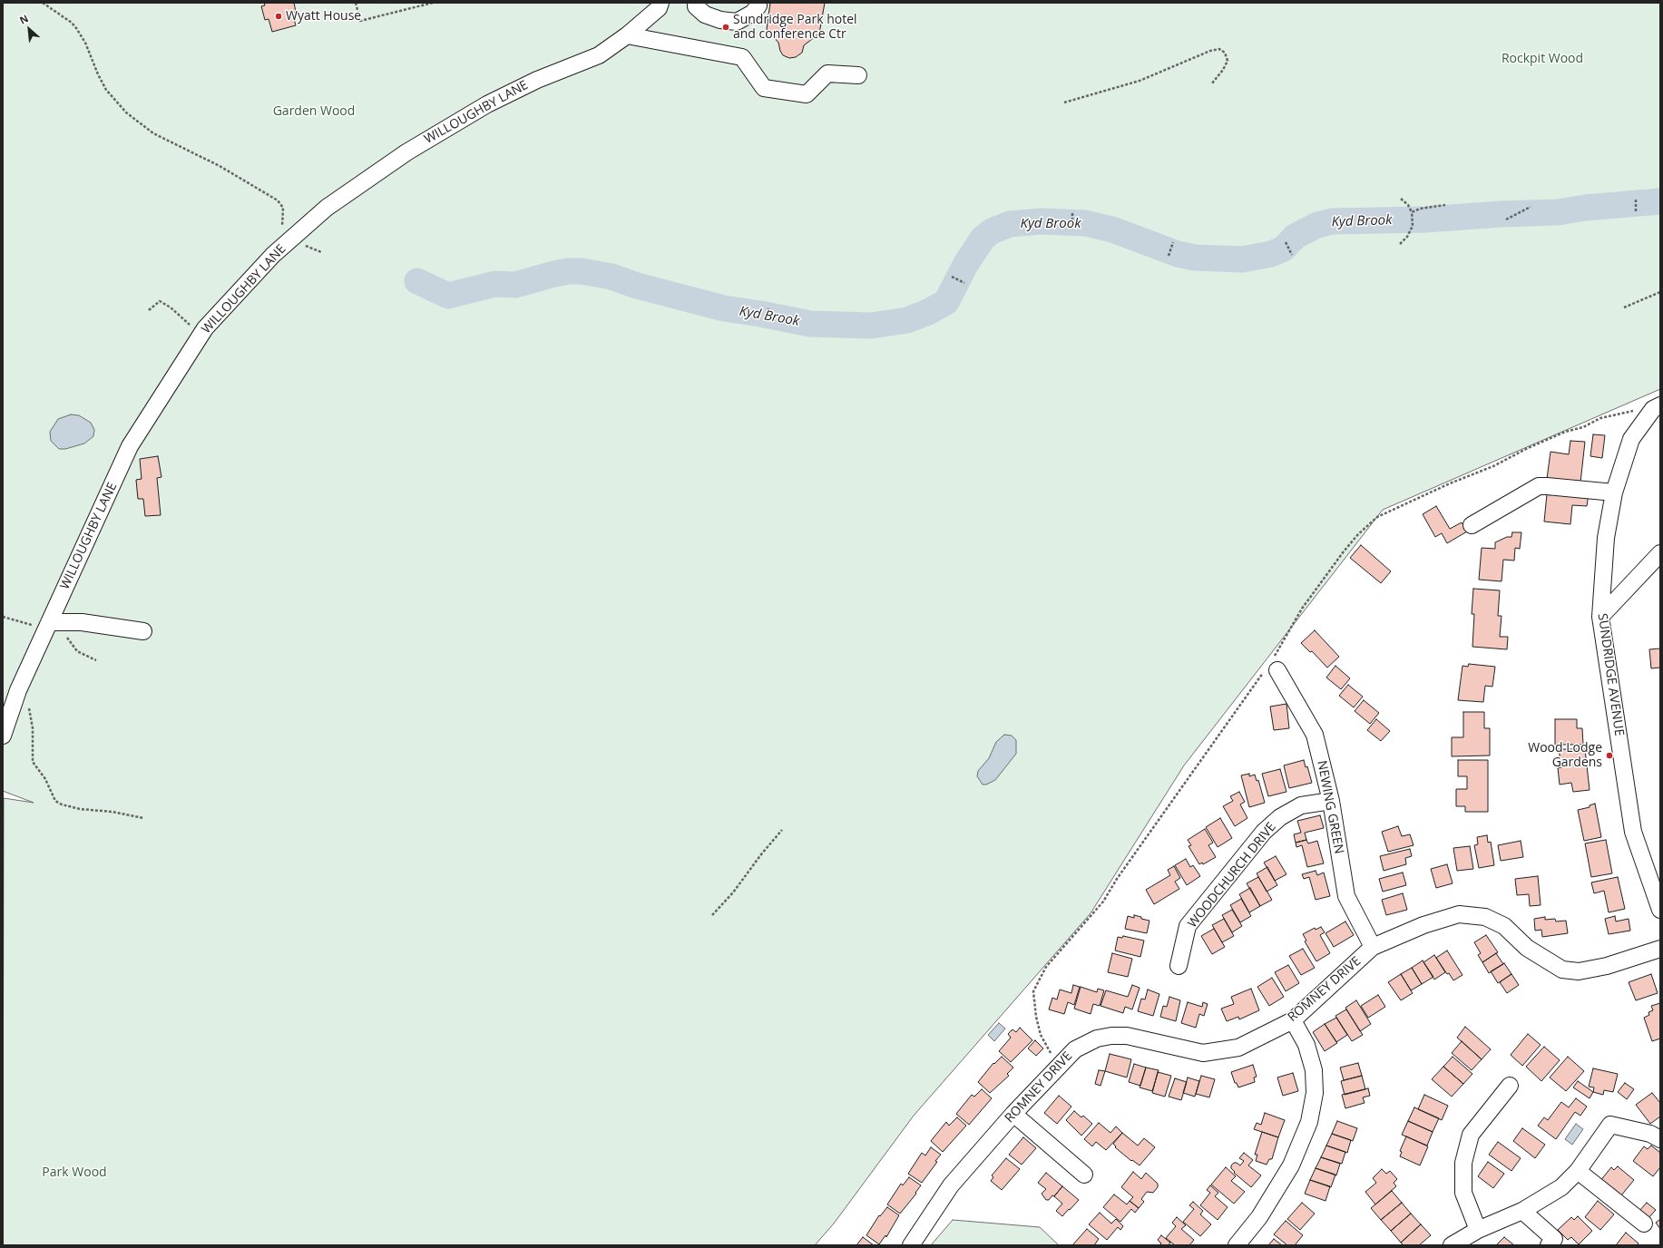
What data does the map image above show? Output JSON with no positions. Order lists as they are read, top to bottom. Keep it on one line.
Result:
{"streets":{"street":["WILLOUGHBY LANE","SUNDRIDGE AVENUE","NEWING GREEN","WOODCHURCH DRIVE","ROMNEY DRIVE"]},"crossings":[["NEWING GREEN","WOODCHURCH DRIVE"],["NEWING GREEN","ROMNEY DRIVE"]],"water":["Kyd Brook"],"parks":["Rockpit Wood","Garden Wood","Park Wood"],"places":["Wyatt House","Sundridge Park hotel and conference Ctr","Wood Lodge Gardens"],"north":"top left"}
